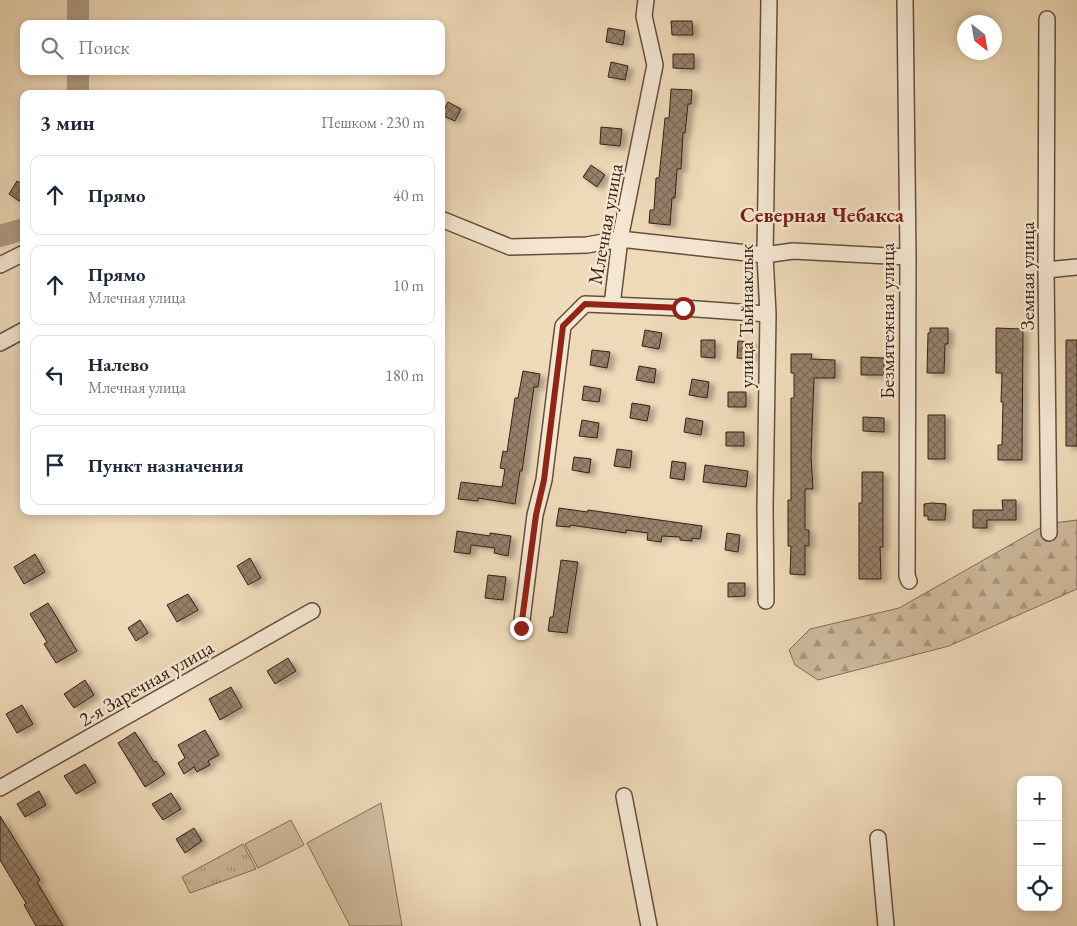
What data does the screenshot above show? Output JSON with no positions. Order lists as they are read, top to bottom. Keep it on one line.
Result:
{"streets":{"street":["Млечная улица","Земная улица","улица Тыйнаклык","Безмятежная улица","2-я Заречная улица"]},"districts":["Северная Чебакса"],"north":"bottom right","page":{"search":"Поиск","heading":["3 мин","Пешком · 230 m"],"list":[["Прямо","40 m"],["Прямо","Млечная улица","10 m"],["Налево","Млечная улица","180 m"],"Пункт назначения"],"map_buttons":["+","−"]}}
